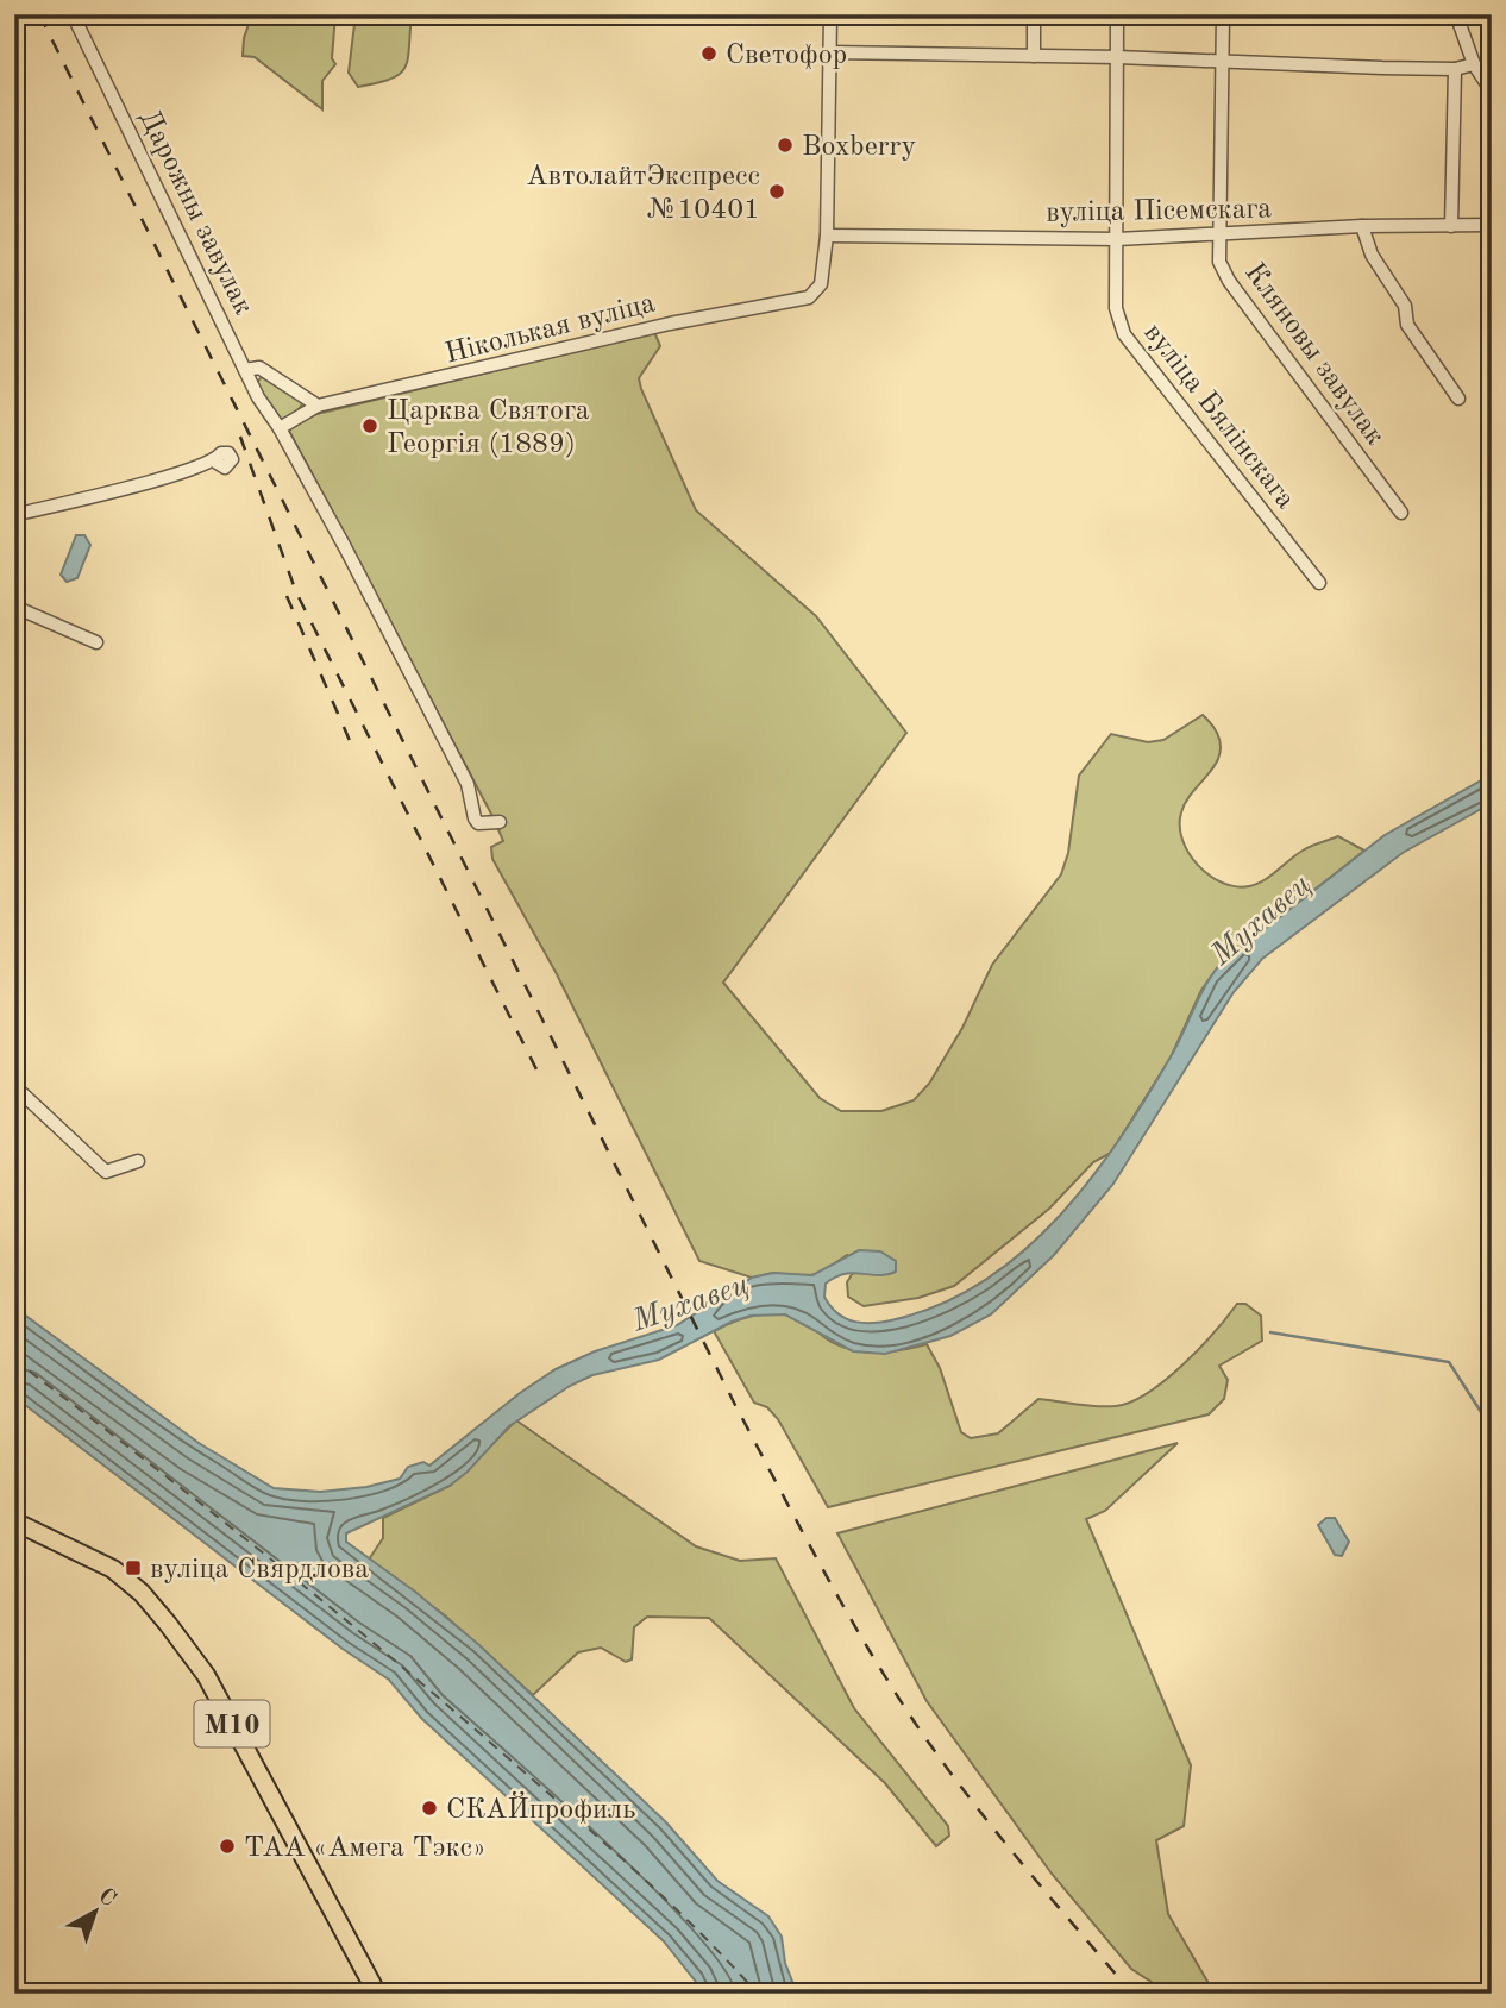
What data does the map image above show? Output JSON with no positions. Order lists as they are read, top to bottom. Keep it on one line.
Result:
{"streets":{"main road":["М10"],"street":["вуліца Пісемскага","Дарожны завулак","Ніколькая вуліца","Кляновы завулак","вуліца Бялінскага"]},"crossings":[["вуліца Пісемскага","Ніколькая вуліца"],["вуліца Пісемскага","Кляновы завулак"],["вуліца Пісемскага","вуліца Бялінскага"],["Дарожны завулак","Ніколькая вуліца"]],"water":["Мухавец"],"places":{"other":["Светофор","Boxberry","АвтолайтЭкспресс №10401","Царква Святога Георгія (1889)","СКАЙпрофиль","ТАА «Амега Тэкс»"],"transit":["вуліца Свярдлова"]},"north":"top right"}
